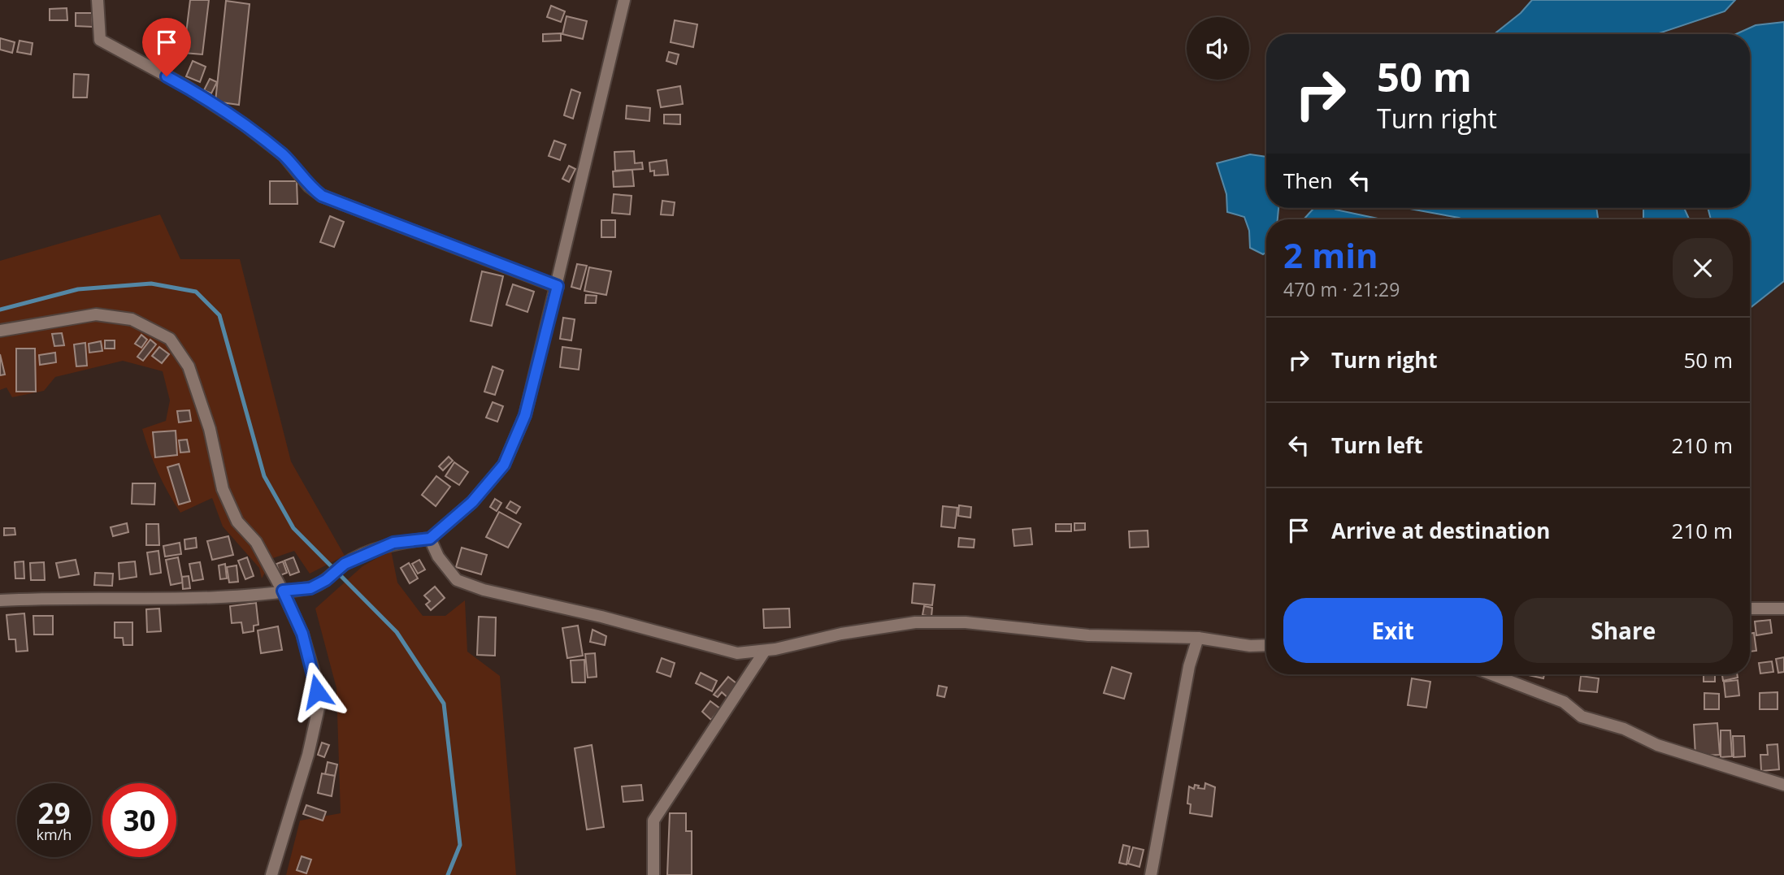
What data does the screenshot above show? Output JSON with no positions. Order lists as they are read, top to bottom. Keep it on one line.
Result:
{"page":{"turn":["50 m","Turn right"],"then":"Then","heading":["2 min","470 m · 21:29"],"list":[{"name":"Turn right","value":"50 m"},{"name":"Turn left","value":"210 m"},{"name":"Arrive at destination","value":"210 m"}],"buttons":["Exit","Share"],"speed":"29 km/h","limit":"30"}}
